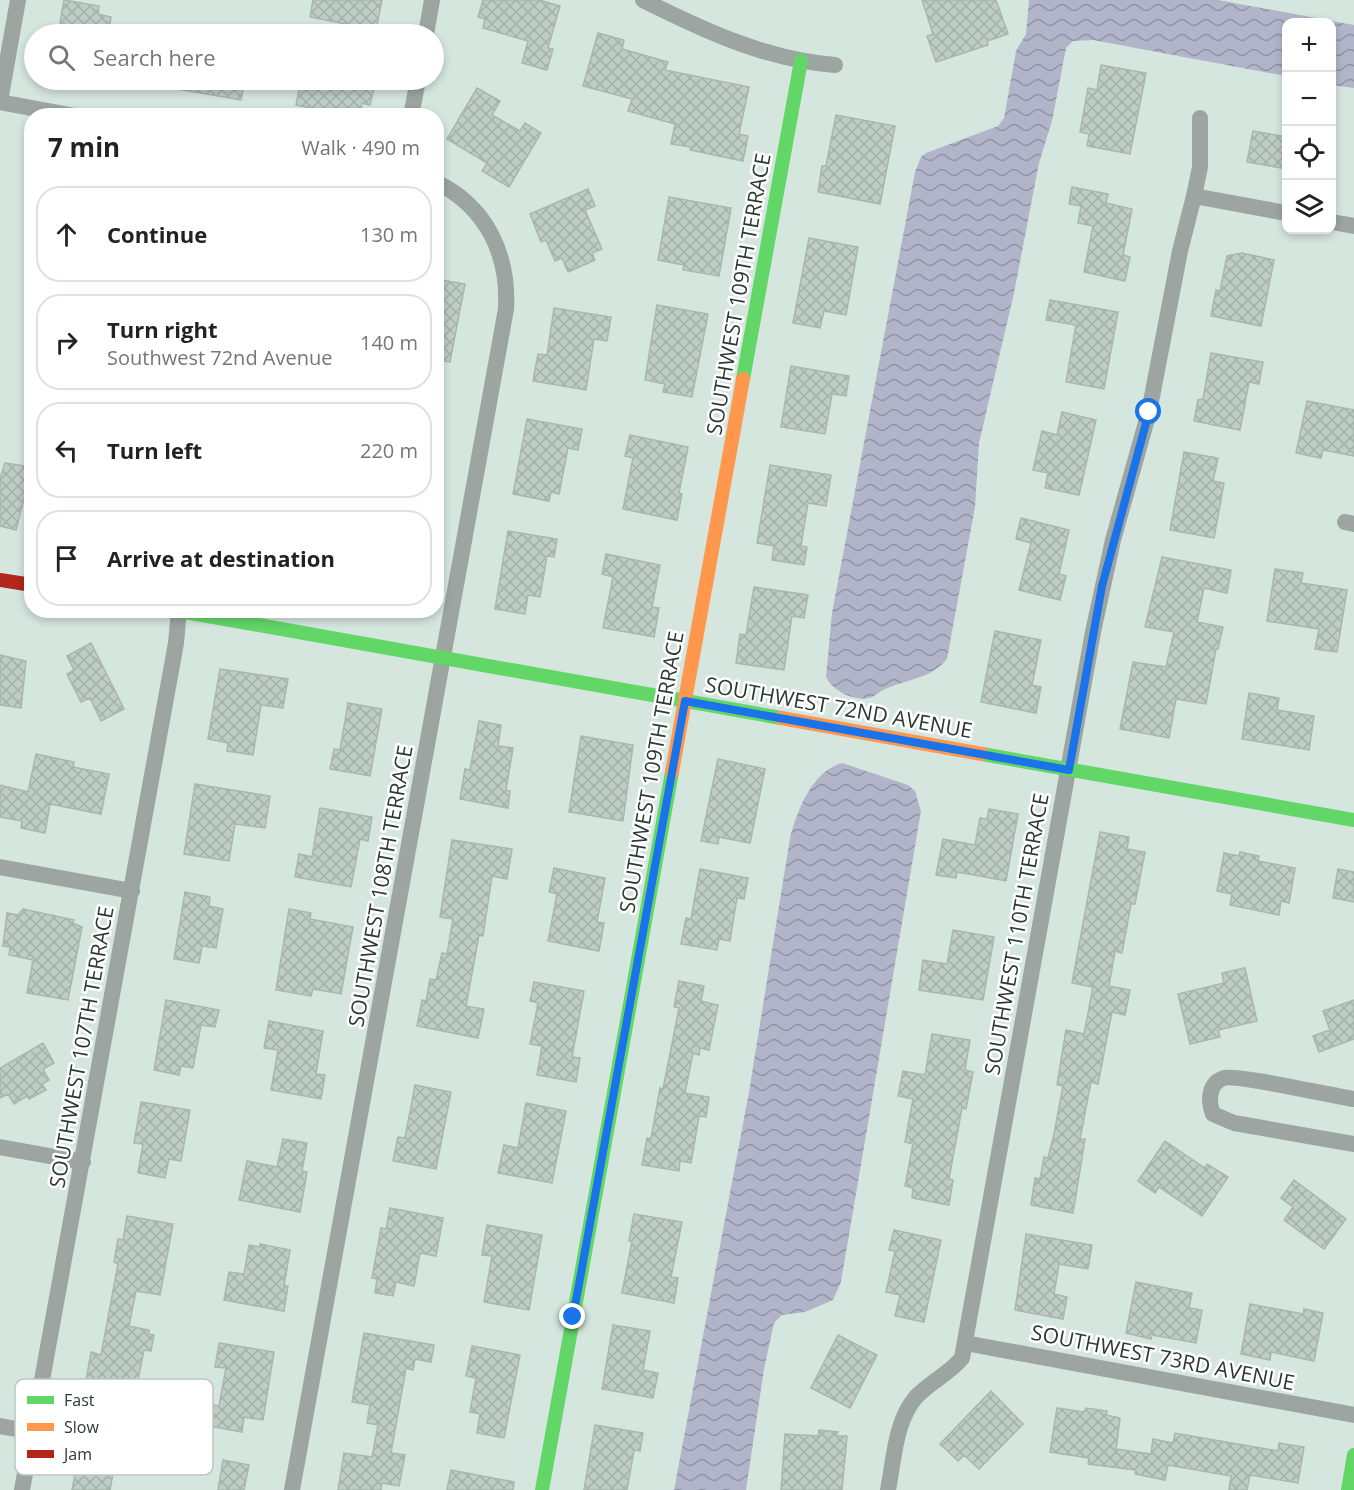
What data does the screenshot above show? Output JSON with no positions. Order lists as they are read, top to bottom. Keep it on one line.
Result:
{"streets":{"street":["SOUTHWEST 109TH TERRACE","SOUTHWEST 72ND AVENUE","SOUTHWEST 108TH TERRACE","SOUTHWEST 110TH TERRACE","SOUTHWEST 107TH TERRACE","SOUTHWEST 73RD AVENUE"]},"crossings":[["SOUTHWEST 109TH TERRACE","SOUTHWEST 72ND AVENUE"],["SOUTHWEST 72ND AVENUE","SOUTHWEST 108TH TERRACE"],["SOUTHWEST 72ND AVENUE","SOUTHWEST 110TH TERRACE"],["SOUTHWEST 110TH TERRACE","SOUTHWEST 73RD AVENUE"]],"legend":["Fast","Slow","Jam"],"page":{"map_buttons":["+","−"],"search":"Search here","heading":["7 min","Walk · 490 m"],"list":[["Continue","130 m"],["Turn right","Southwest 72nd Avenue","140 m"],["Turn left","220 m"],"Arrive at destination"]}}
